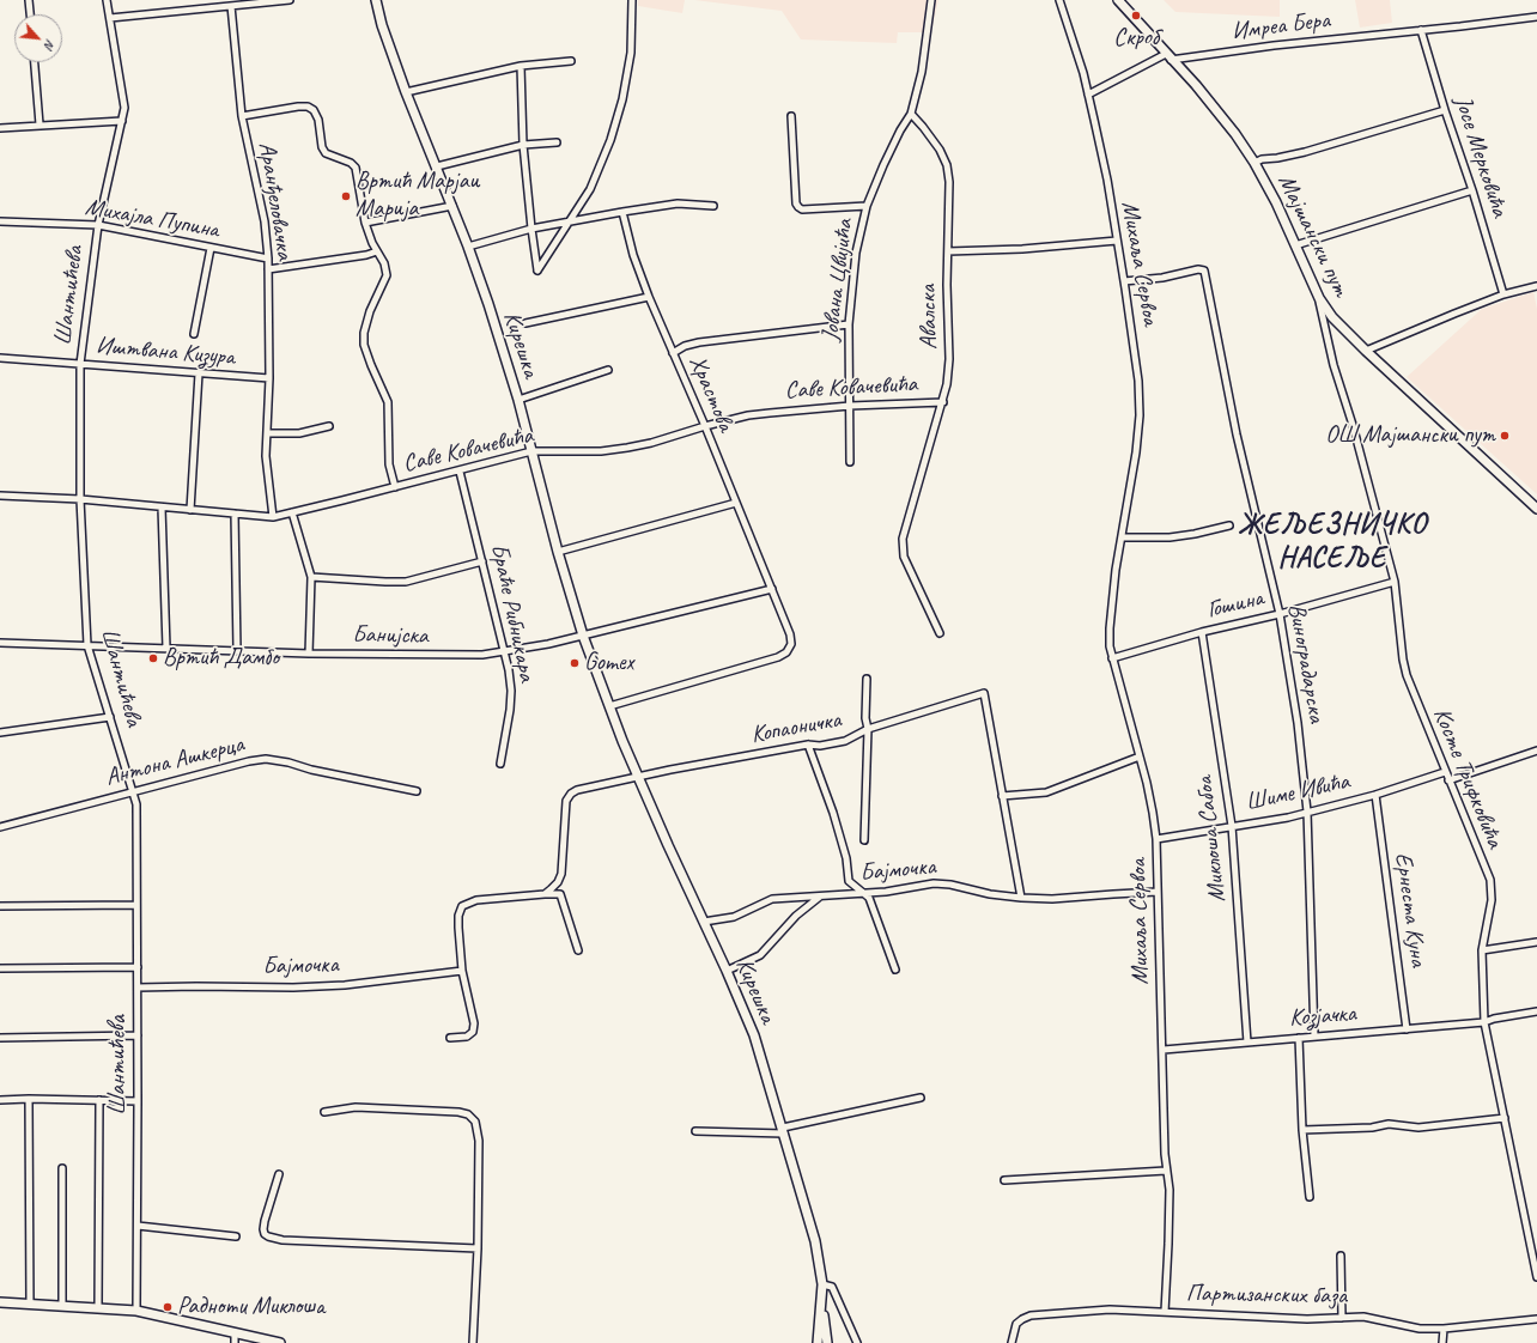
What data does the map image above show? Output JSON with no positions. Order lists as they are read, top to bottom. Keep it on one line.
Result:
{"streets":{"street":["Имреа Бера","Јосе Мерковића","Аранђеловачка","Михајла Пупина","Мајшански пут","Михаља Сервоа","Јована Цвијића","Шантићева","Авалска","Кирешка","Иштвана Кизура","Саве Ковачевића","Храстова","Гошина","Браће Рибникара","Банијска","Виноградарска","Копаоничка","Антона Ашкерца","Косте Трифковића","Шиме Ивића","Миклоша Сабоа","Бајмочка","Ернеста Куна","Козјачка","Партизанских база"]},"crossings":[["Имреа Бера","Јосе Мерковића"],["Имреа Бера","Мајшански пут"],["Имреа Бера","Михаља Сервоа"],["Аранђеловачка","Михајла Пупина"],["Аранђеловачка","Иштвана Кизура"],["Аранђеловачка","Саве Ковачевића"],["Михајла Пупина","Шантићева"],["Мајшански пут","Косте Трифковића"],["Михаља Сервоа","Гошина"],["Михаља Сервоа","Виноградарска"],["Михаља Сервоа","Шиме Ивића"],["Михаља Сервоа","Бајмочка"],["Михаља Сервоа","Козјачка"],["Михаља Сервоа","Партизанских база"],["Јована Цвијића","Авалска"],["Јована Цвијића","Саве Ковачевића"],["Шантићева","Иштвана Кизура"],["Шантићева","Саве Ковачевића"],["Шантићева","Банијска"],["Шантићева","Антона Ашкерца"],["Шантићева","Бајмочка"],["Авалска","Саве Ковачевића"],["Кирешка","Саве Ковачевића"],["Кирешка","Банијска"],["Кирешка","Копаоничка"],["Кирешка","Бајмочка"],["Саве Ковачевића","Храстова"],["Саве Ковачевића","Браће Рибникара"],["Храстова","Банијска"],["Гошина","Виноградарска"],["Гошина","Косте Трифковића"],["Гошина","Миклоша Сабоа"],["Браће Рибникара","Банијска"],["Виноградарска","Шиме Ивића"],["Виноградарска","Козјачка"],["Косте Трифковића","Шиме Ивића"],["Косте Трифковића","Козјачка"],["Шиме Ивића","Миклоша Сабоа"],["Шиме Ивића","Ернеста Куна"],["Миклоша Сабоа","Козјачка"],["Ернеста Куна","Козјачка"]],"districts":["ЖЕЉЕЗНИЧКО НАСЕЉЕ"],"places":["Скроб","Вртић Марјаи Марија","ОШ Мајшански пут","Вртић Дамбо","Gomex","Радноти Миклоша"],"north":"bottom right"}
